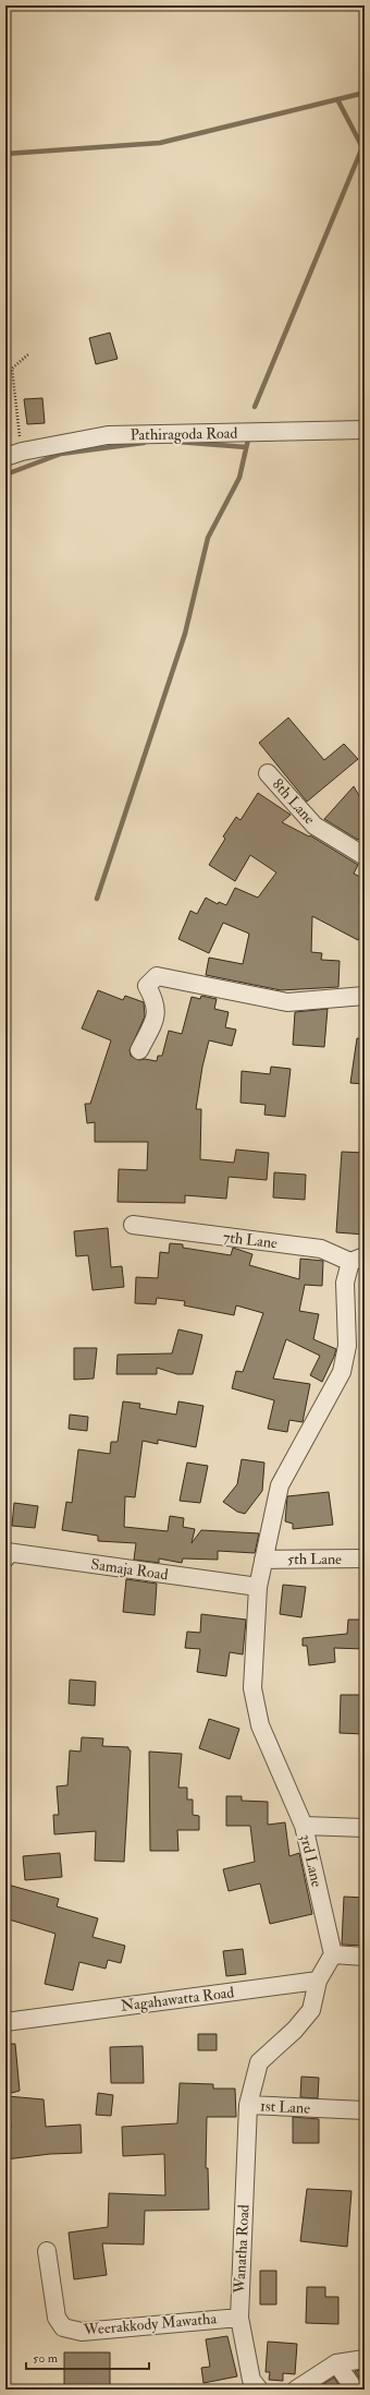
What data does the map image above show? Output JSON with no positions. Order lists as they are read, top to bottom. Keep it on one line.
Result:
{"streets":{"street":["Pathiragoda Road","8th Lane","7th Lane","5th Lane","Samaja Road","3rd Lane","Nagahawatta Road","1st Lane","Wanatha Road","Weerakkody Mawatha"]},"crossings":[["Nagahawatta Road","1st Lane"],["1st Lane","Wanatha Road"],["Wanatha Road","Weerakkody Mawatha"]],"scale_bar":"50 m"}
